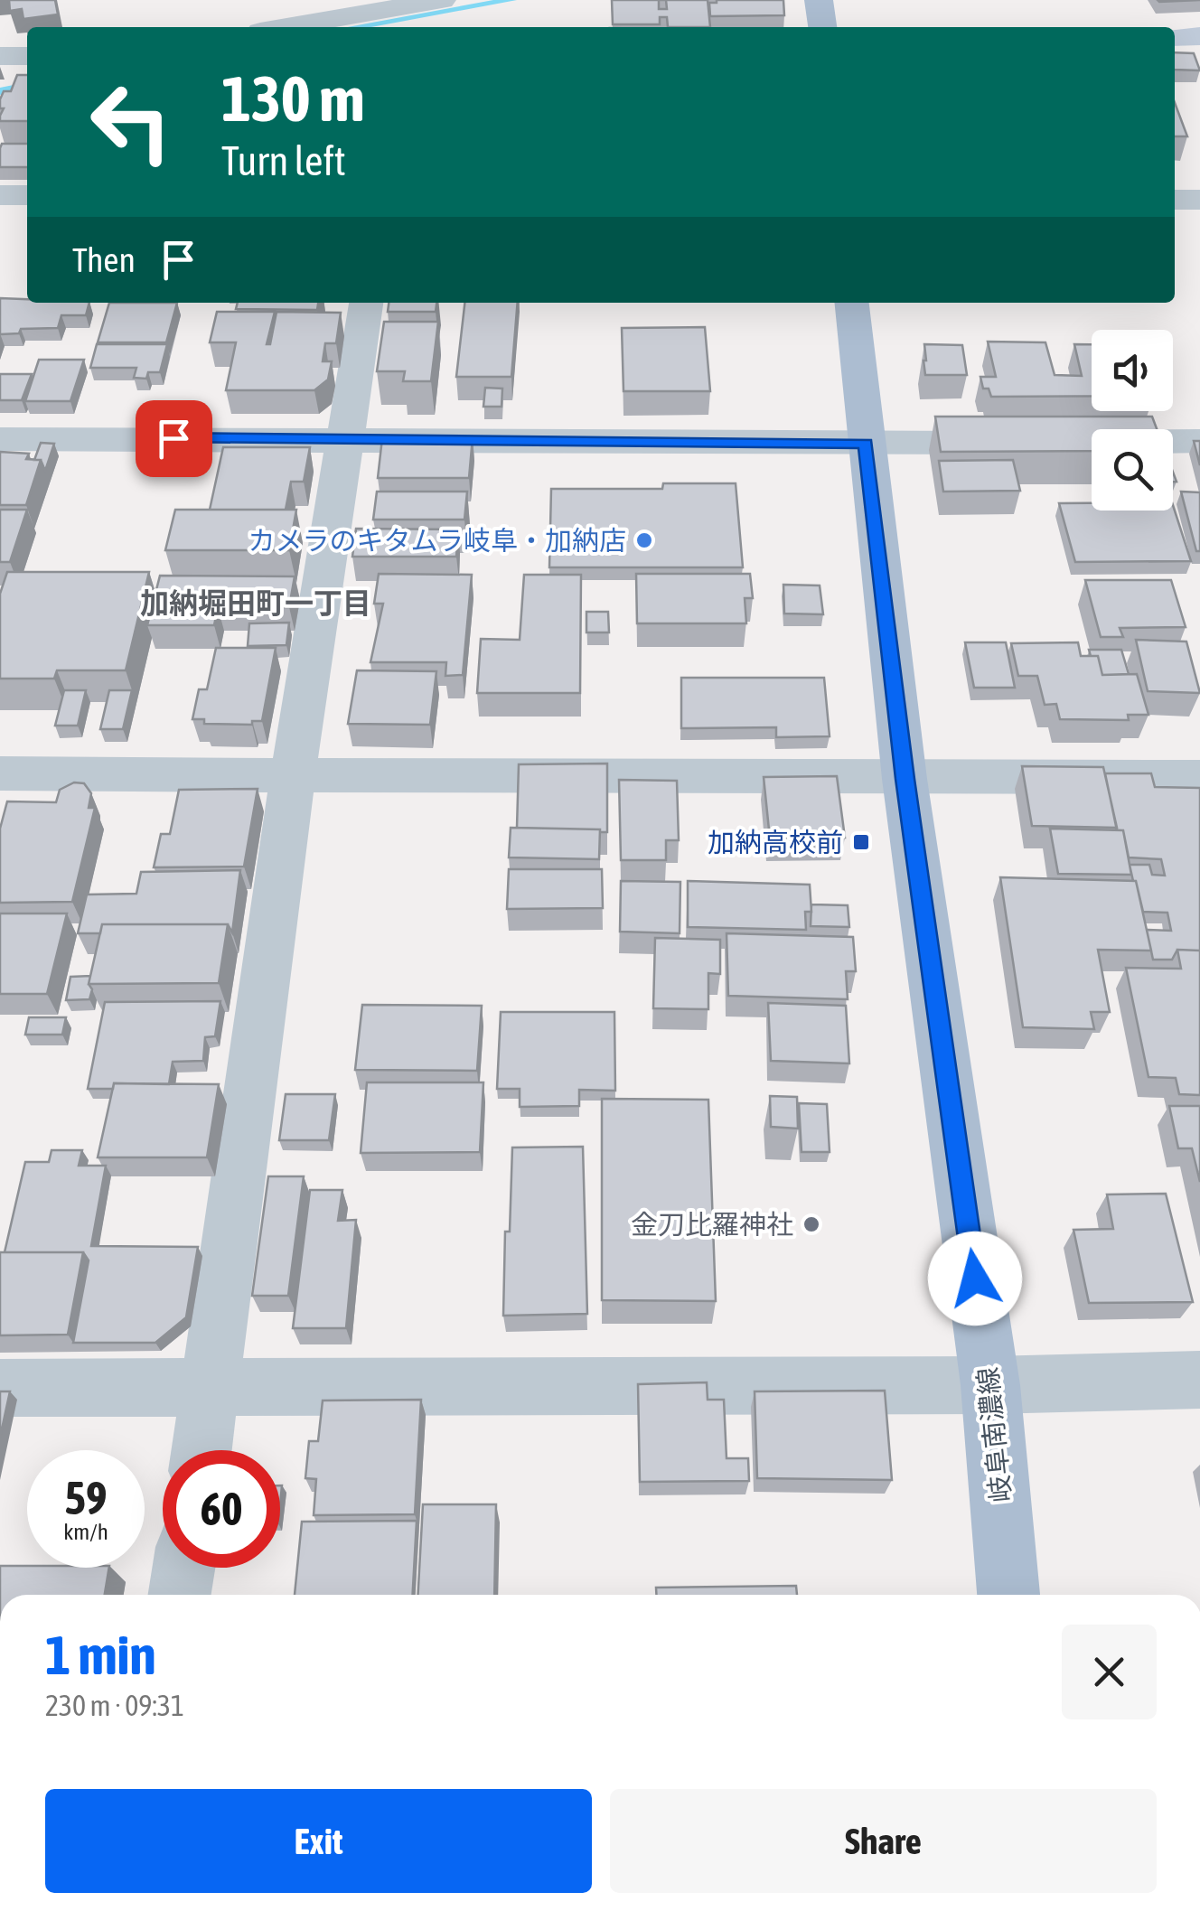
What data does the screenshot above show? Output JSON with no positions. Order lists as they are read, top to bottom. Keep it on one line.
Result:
{"streets":{"main road":["岐阜南濃線"]},"districts":["加納堀田町一丁目"],"places":{"other":["カメラのキタムラ岐阜・加納店","金刀比羅神社"],"transit":["加納高校前"]},"page":{"turn":["130 m","Turn left"],"then":"Then","speed":"59 km/h","limit":"60","heading":["1 min","230 m · 09:31"],"buttons":["Exit","Share"]}}
